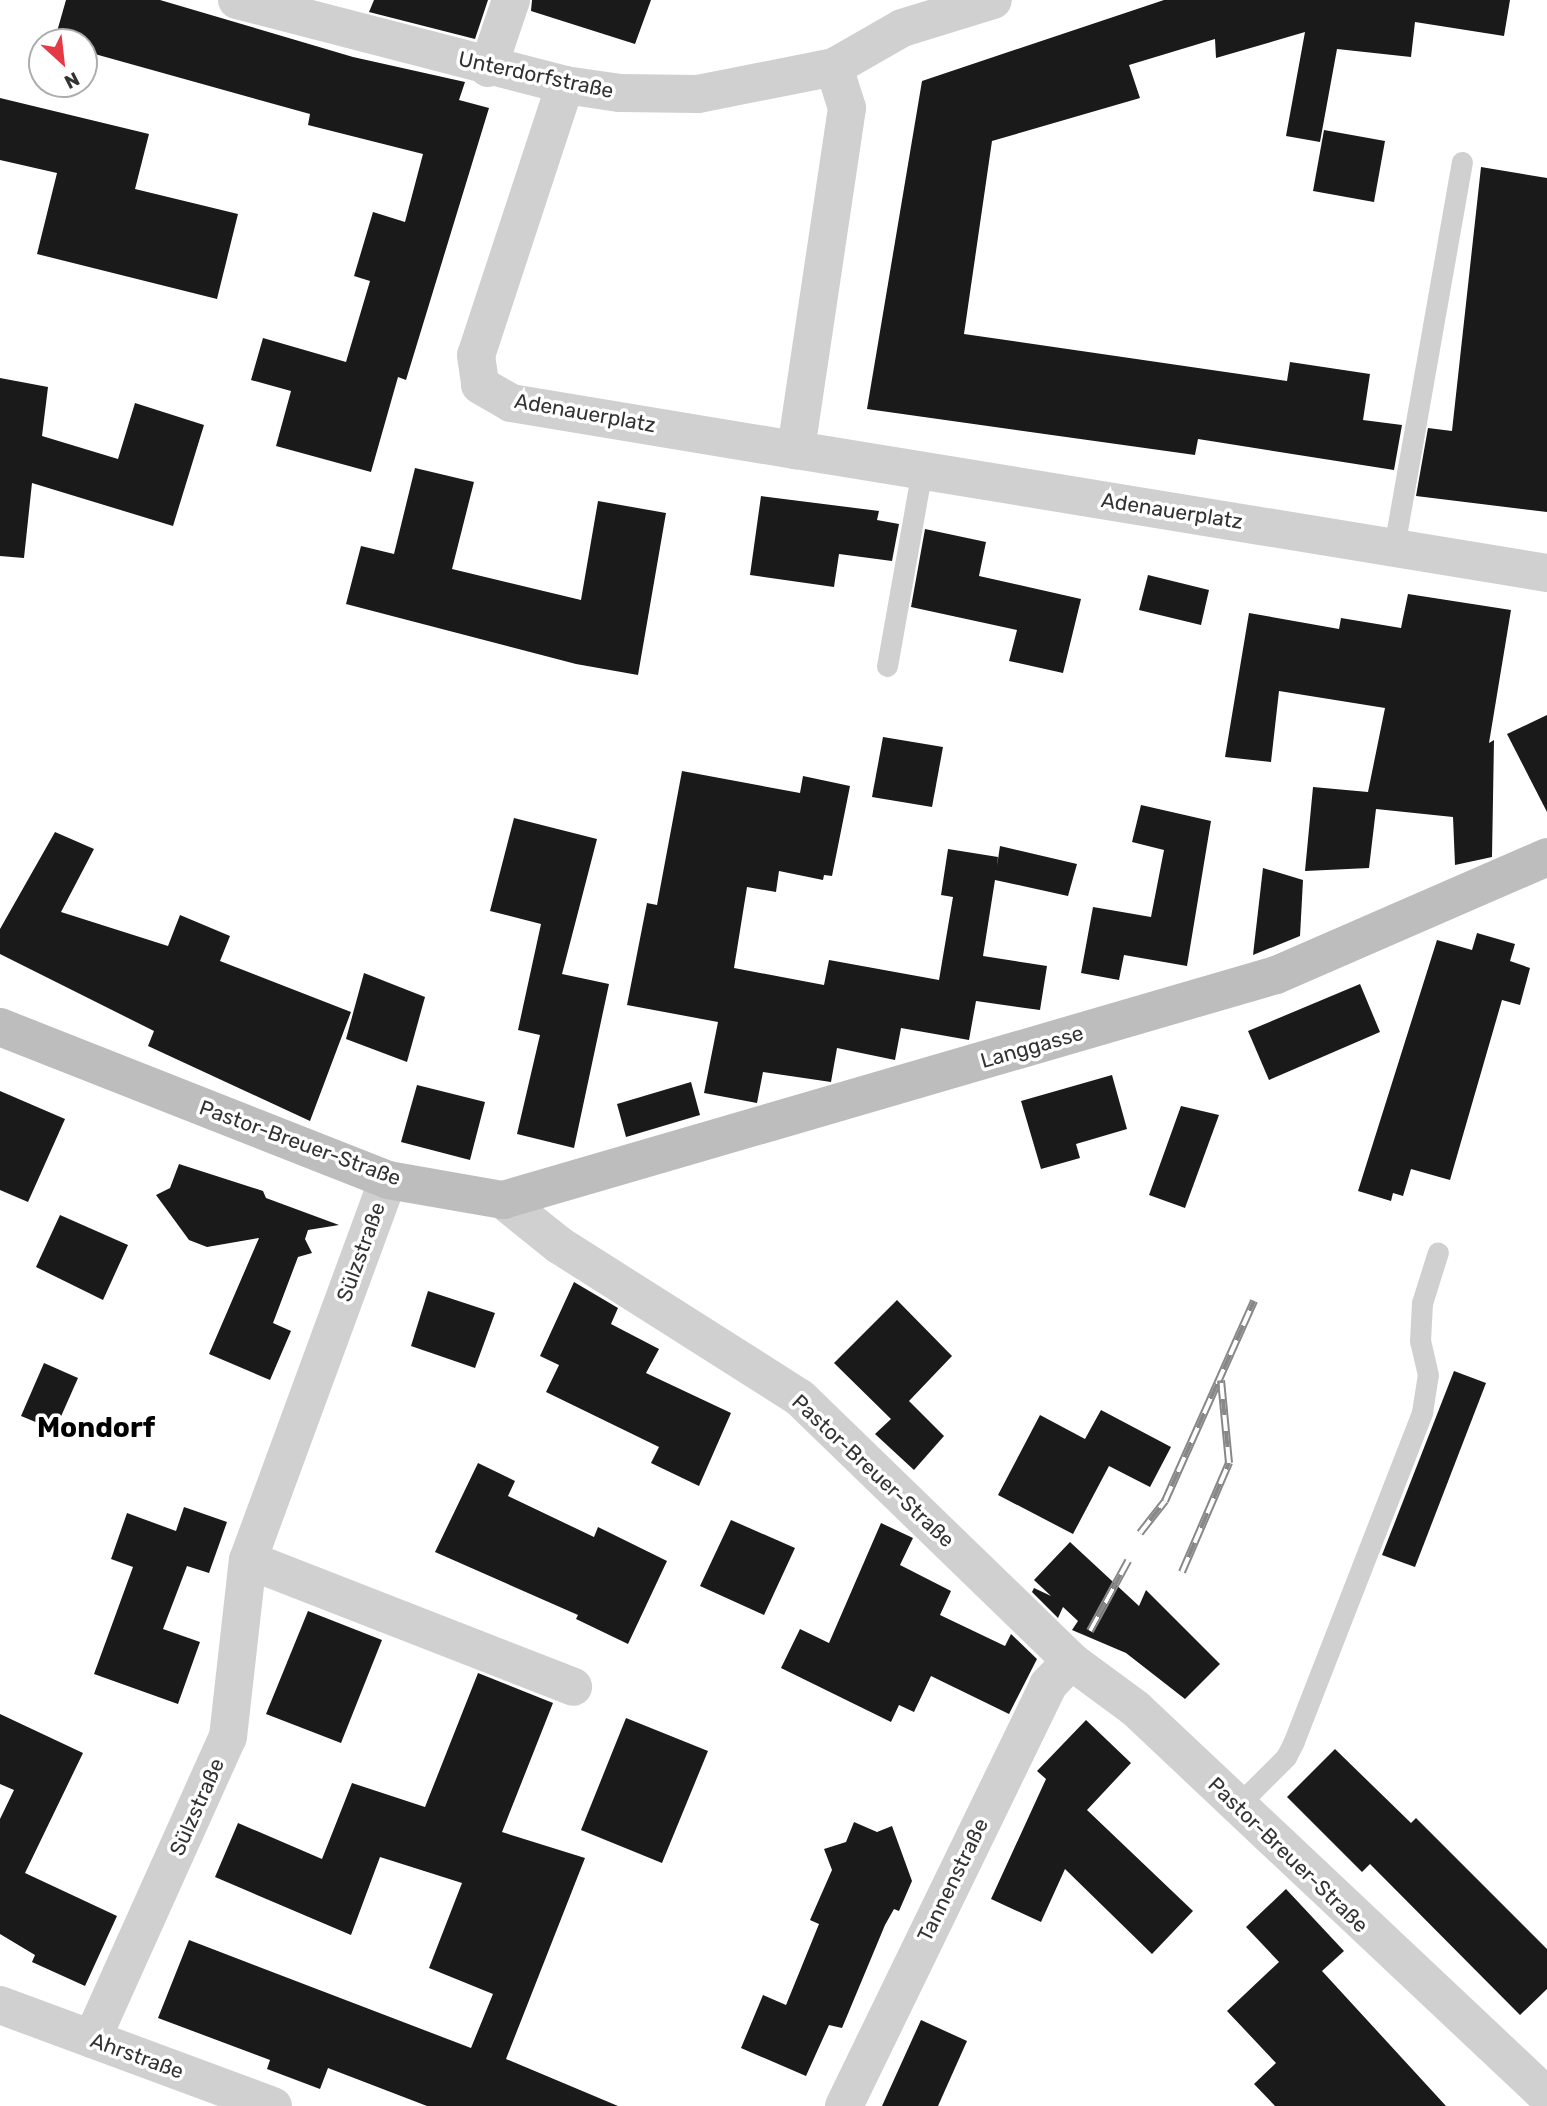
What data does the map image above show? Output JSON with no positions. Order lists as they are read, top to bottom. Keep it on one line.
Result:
{"streets":{"street":["Unterdorfstraße","Adenauerplatz","Langgasse","Pastor-Breuer-Straße","Sülzstraße","Tannenstraße","Ahrstraße"]},"crossings":[["Unterdorfstraße","Adenauerplatz"],["Langgasse","Pastor-Breuer-Straße"],["Pastor-Breuer-Straße","Sülzstraße"],["Pastor-Breuer-Straße","Tannenstraße"],["Sülzstraße","Ahrstraße"]],"districts":["Mondorf"],"north":"bottom right"}
